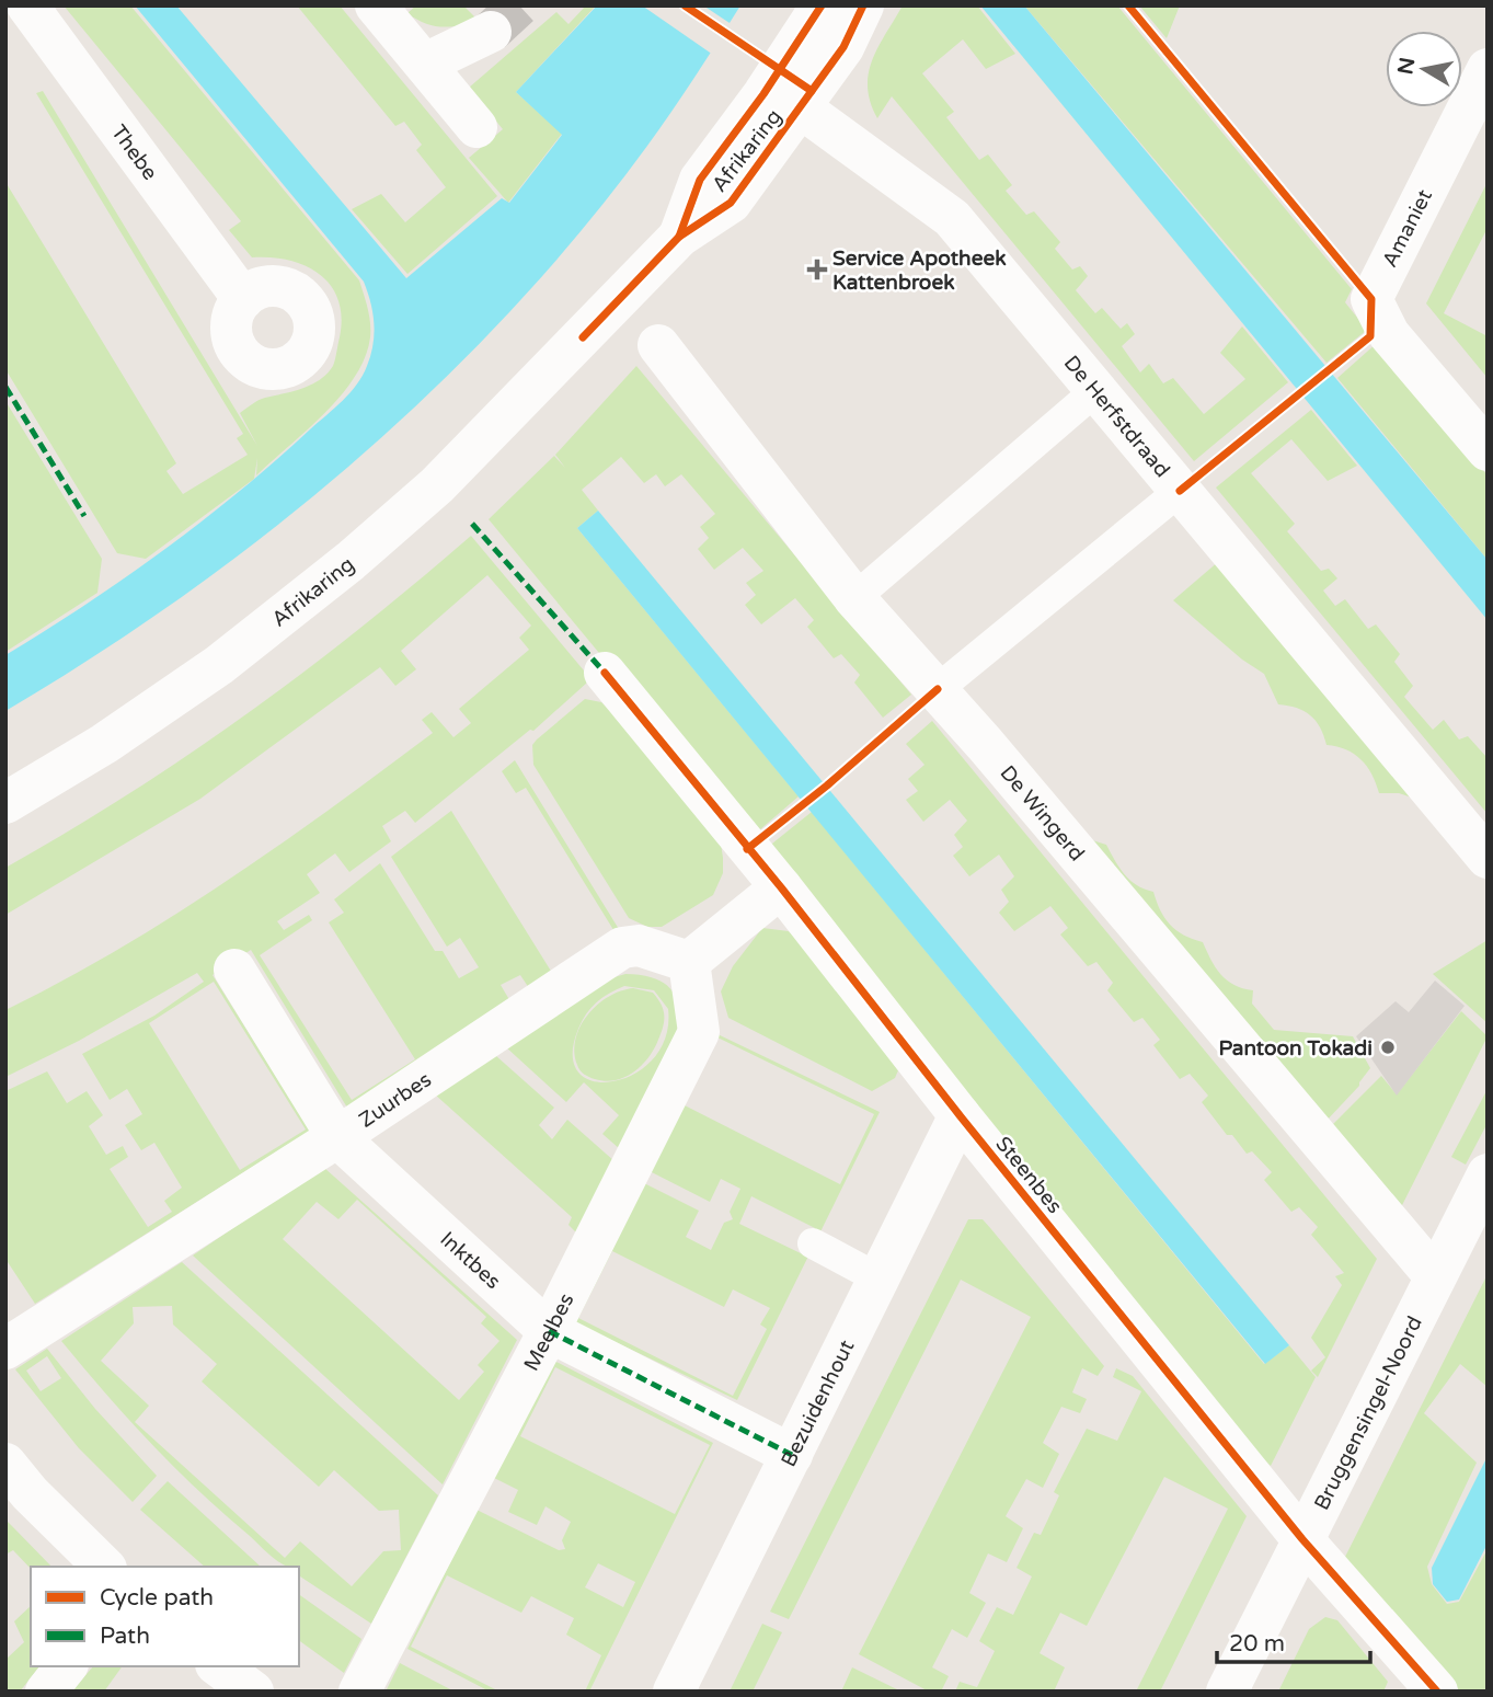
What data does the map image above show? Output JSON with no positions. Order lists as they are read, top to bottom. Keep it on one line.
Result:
{"streets":{"street":["Afrikaring","Thebe","Amaniet","De Herfstdraad","De Wingerd","Zuurbes","Steenbes","Inktbes","Meelbes","Bezuidenhout","Bruggensingel-Noord"]},"crossings":[["Afrikaring","De Herfstdraad"],["De Wingerd","Bruggensingel-Noord"],["Zuurbes","Inktbes"],["Zuurbes","Meelbes"],["Steenbes","Bezuidenhout"],["Steenbes","Bruggensingel-Noord"],["Inktbes","Meelbes"],["Inktbes","Bezuidenhout"]],"places":{"health":["Service Apotheek Kattenbroek"],"other":["Pantoon Tokadi"]},"legend":["Cycle path","Path"],"scale_bar":"20 m","north":"left"}
